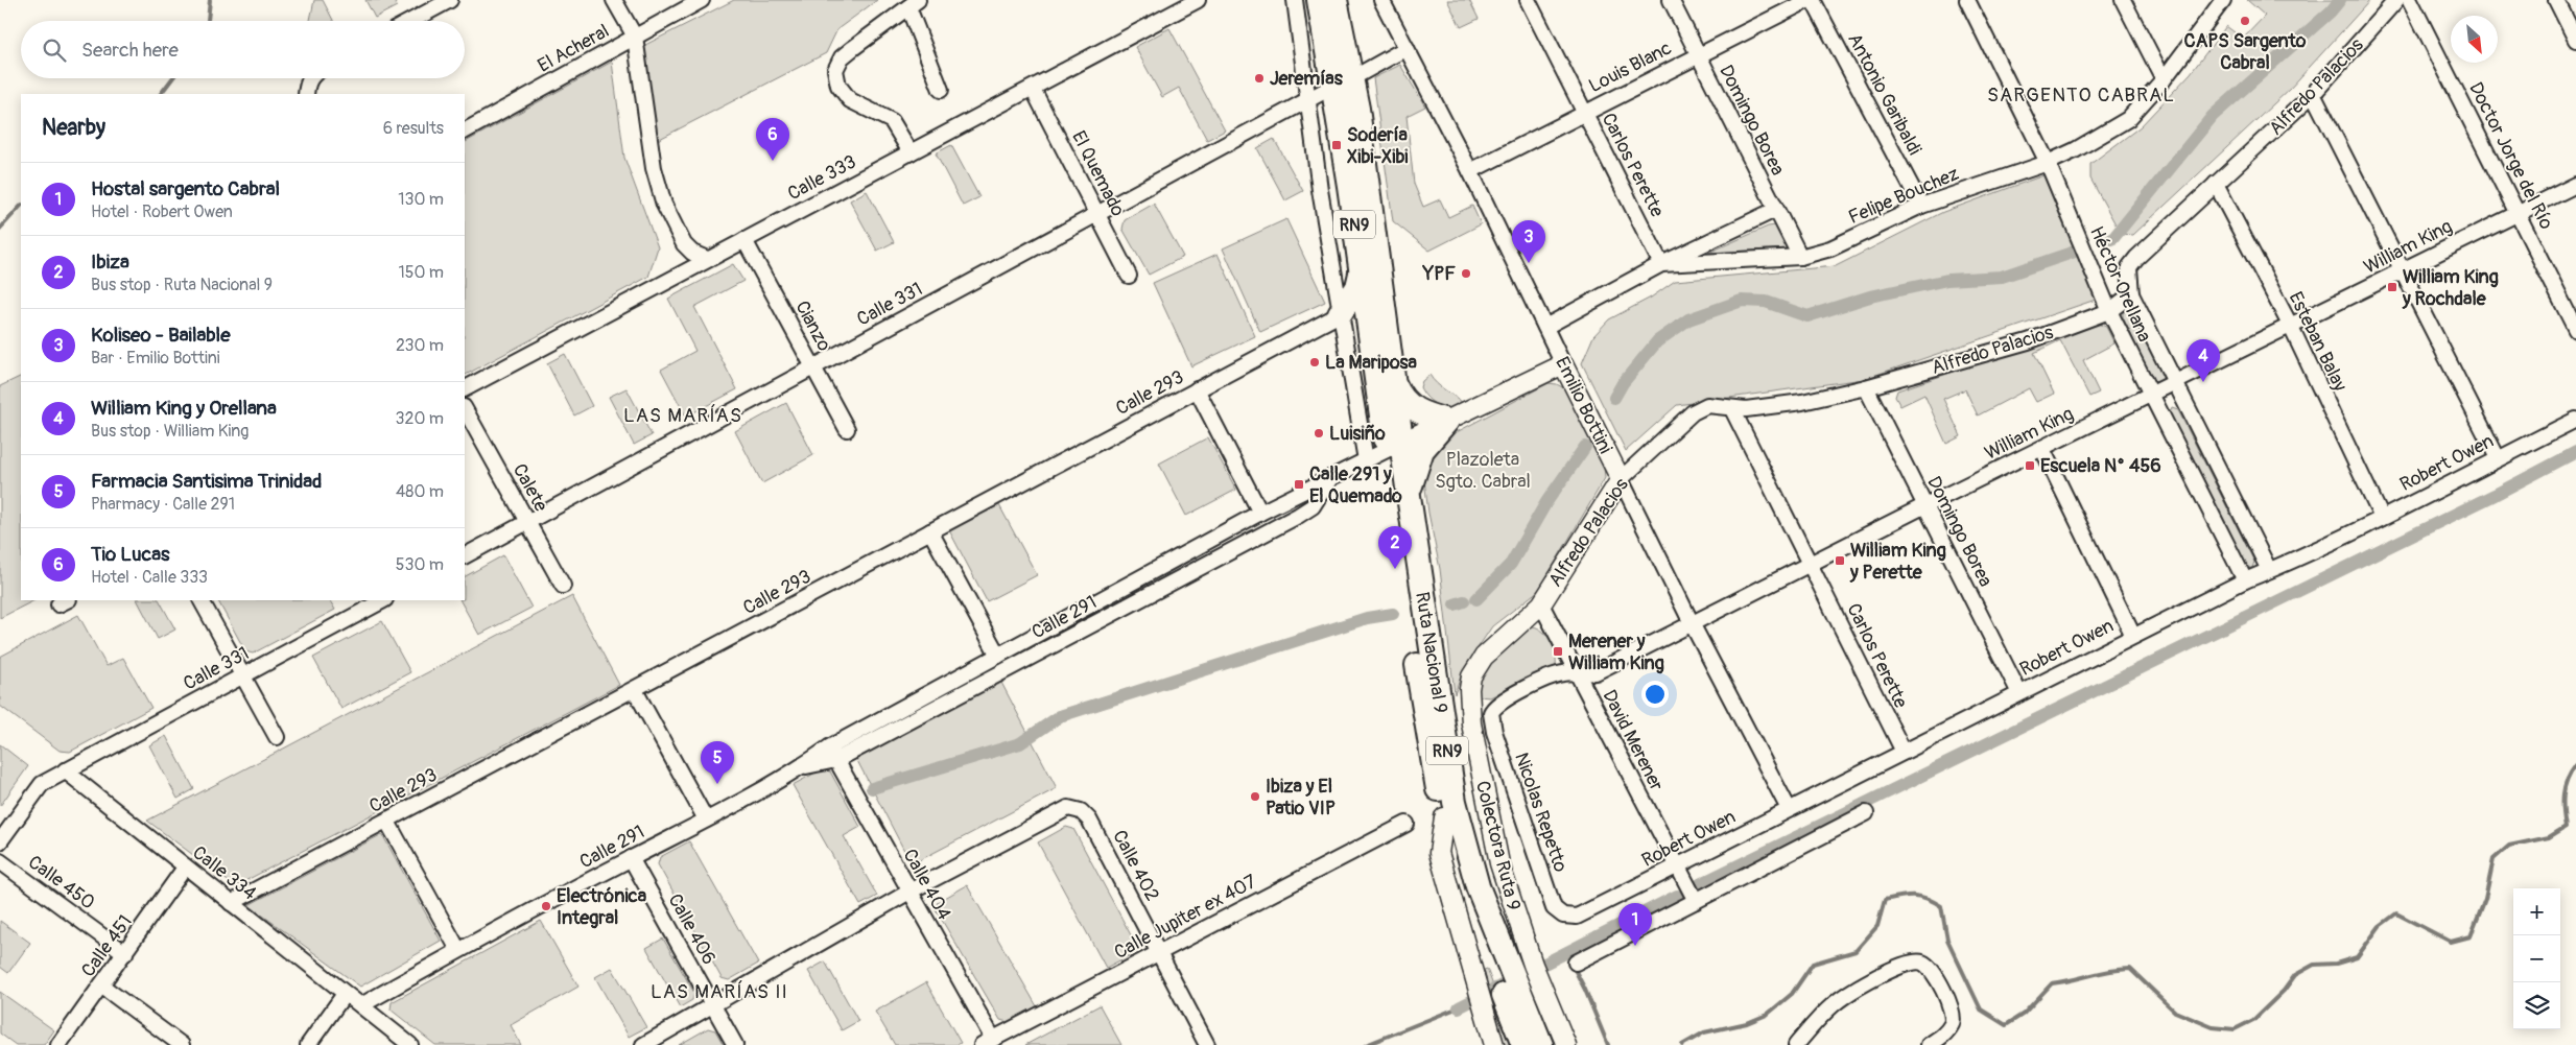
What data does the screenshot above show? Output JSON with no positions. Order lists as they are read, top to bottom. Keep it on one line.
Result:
{"streets":{"main road":["RN9","Ruta Nacional 9"],"street":["El Acheral","Louis Blanc","Alfredo Palacios","Antonio Garibaldi","Domingo Borea","Doctor Jorge del Río","Carlos Perette","El Quemado","Calle 333","Felipe Bouchez","William King","Héctor Orellana","Calle 331","Cianzo","Esteban Balay","Calle 293","Emilio Bottini","Robert Owen","Calete","Calle 291","David Merener","Nicolas Repetto","Colectora Ruta 9","Calle 402","Calle 334","Calle 450","Calle 404","Calle Jupiter ex 407","Calle 406","Calle 451"]},"crossings":[["Louis Blanc","Domingo Borea"],["Louis Blanc","Carlos Perette"],["Louis Blanc","Emilio Bottini"],["Alfredo Palacios","Domingo Borea"],["Alfredo Palacios","Carlos Perette"],["Alfredo Palacios","Héctor Orellana"],["Alfredo Palacios","Esteban Balay"],["Alfredo Palacios","Emilio Bottini"],["Alfredo Palacios","David Merener"],["Alfredo Palacios","Colectora Ruta 9"],["Antonio Garibaldi","Felipe Bouchez"],["Domingo Borea","Felipe Bouchez"],["Domingo Borea","William King"],["Domingo Borea","Robert Owen"],["Doctor Jorge del Río","William King"],["Carlos Perette","Felipe Bouchez"],["Carlos Perette","William King"],["Carlos Perette","Robert Owen"],["El Quemado","Calle 333"],["El Quemado","Calle 331"],["Calle 333","Cianzo"],["Felipe Bouchez","Héctor Orellana"],["Felipe Bouchez","Emilio Bottini"],["William King","Héctor Orellana"],["William King","Esteban Balay"],["William King","Emilio Bottini"],["William King","David Merener"],["William King","Nicolas Repetto"],["Héctor Orellana","Robert Owen"],["Calle 331","Cianzo"],["Calle 331","Emilio Bottini"],["Calle 331","Calete"],["Calle 331","Ruta Nacional 9"],["Calle 331","Calle 334"],["Esteban Balay","Robert Owen"],["Calle 293","Calle 334"],["Emilio Bottini","Robert Owen"],["Robert Owen","David Merener"],["Robert Owen","Nicolas Repetto"],["Calle 291","Ruta Nacional 9"],["Calle 291","Calle 334"],["Calle 291","Calle 404"],["Calle 291","Calle 406"],["David Merener","Colectora Ruta 9"],["Calle 402","Calle 404"],["Calle 402","Calle Jupiter ex 407"],["Calle 334","Calle 451"],["Calle 450","Calle 451"],["Calle 404","Calle Jupiter ex 407"]],"districts":["SARGENTO CABRAL","LAS MARÍAS","LAS MARÍAS II"],"parks":["Plazoleta Sgto. Cabral"],"places":{"other":["CAPS Sargento Cabral","Jeremías","YPF","La Mariposa","Luisiño","Ibiza y El Patio VIP","Electrónica Integral"],"transit":["Sodería Xibi-Xibi","William King y Rochdale","Escuela N° 456","Calle 291 y El Quemado","William King y Perette","Merener y William King"]},"north":"bottom right","page":{"search":"Search here","heading":["Nearby","6 results"],"pins":["6","3","4","2","5","1"],"list":[{"mark":"1","name":"Hostal sargento Cabral","note":"Hotel · Robert Owen","value":"130 m"},{"mark":"2","name":"Ibiza","note":"Bus stop · Ruta Nacional 9","value":"150 m"},{"mark":"3","name":"Koliseo - Bailable","note":"Bar · Emilio Bottini","value":"230 m"},{"mark":"4","name":"William King y Orellana","note":"Bus stop · William King","value":"320 m"},{"mark":"5","name":"Farmacia Santisima Trinidad","note":"Pharmacy · Calle 291","value":"480 m"},{"mark":"6","name":"Tio Lucas","note":"Hotel · Calle 333","value":"530 m"}],"map_buttons":["+","−"]}}
